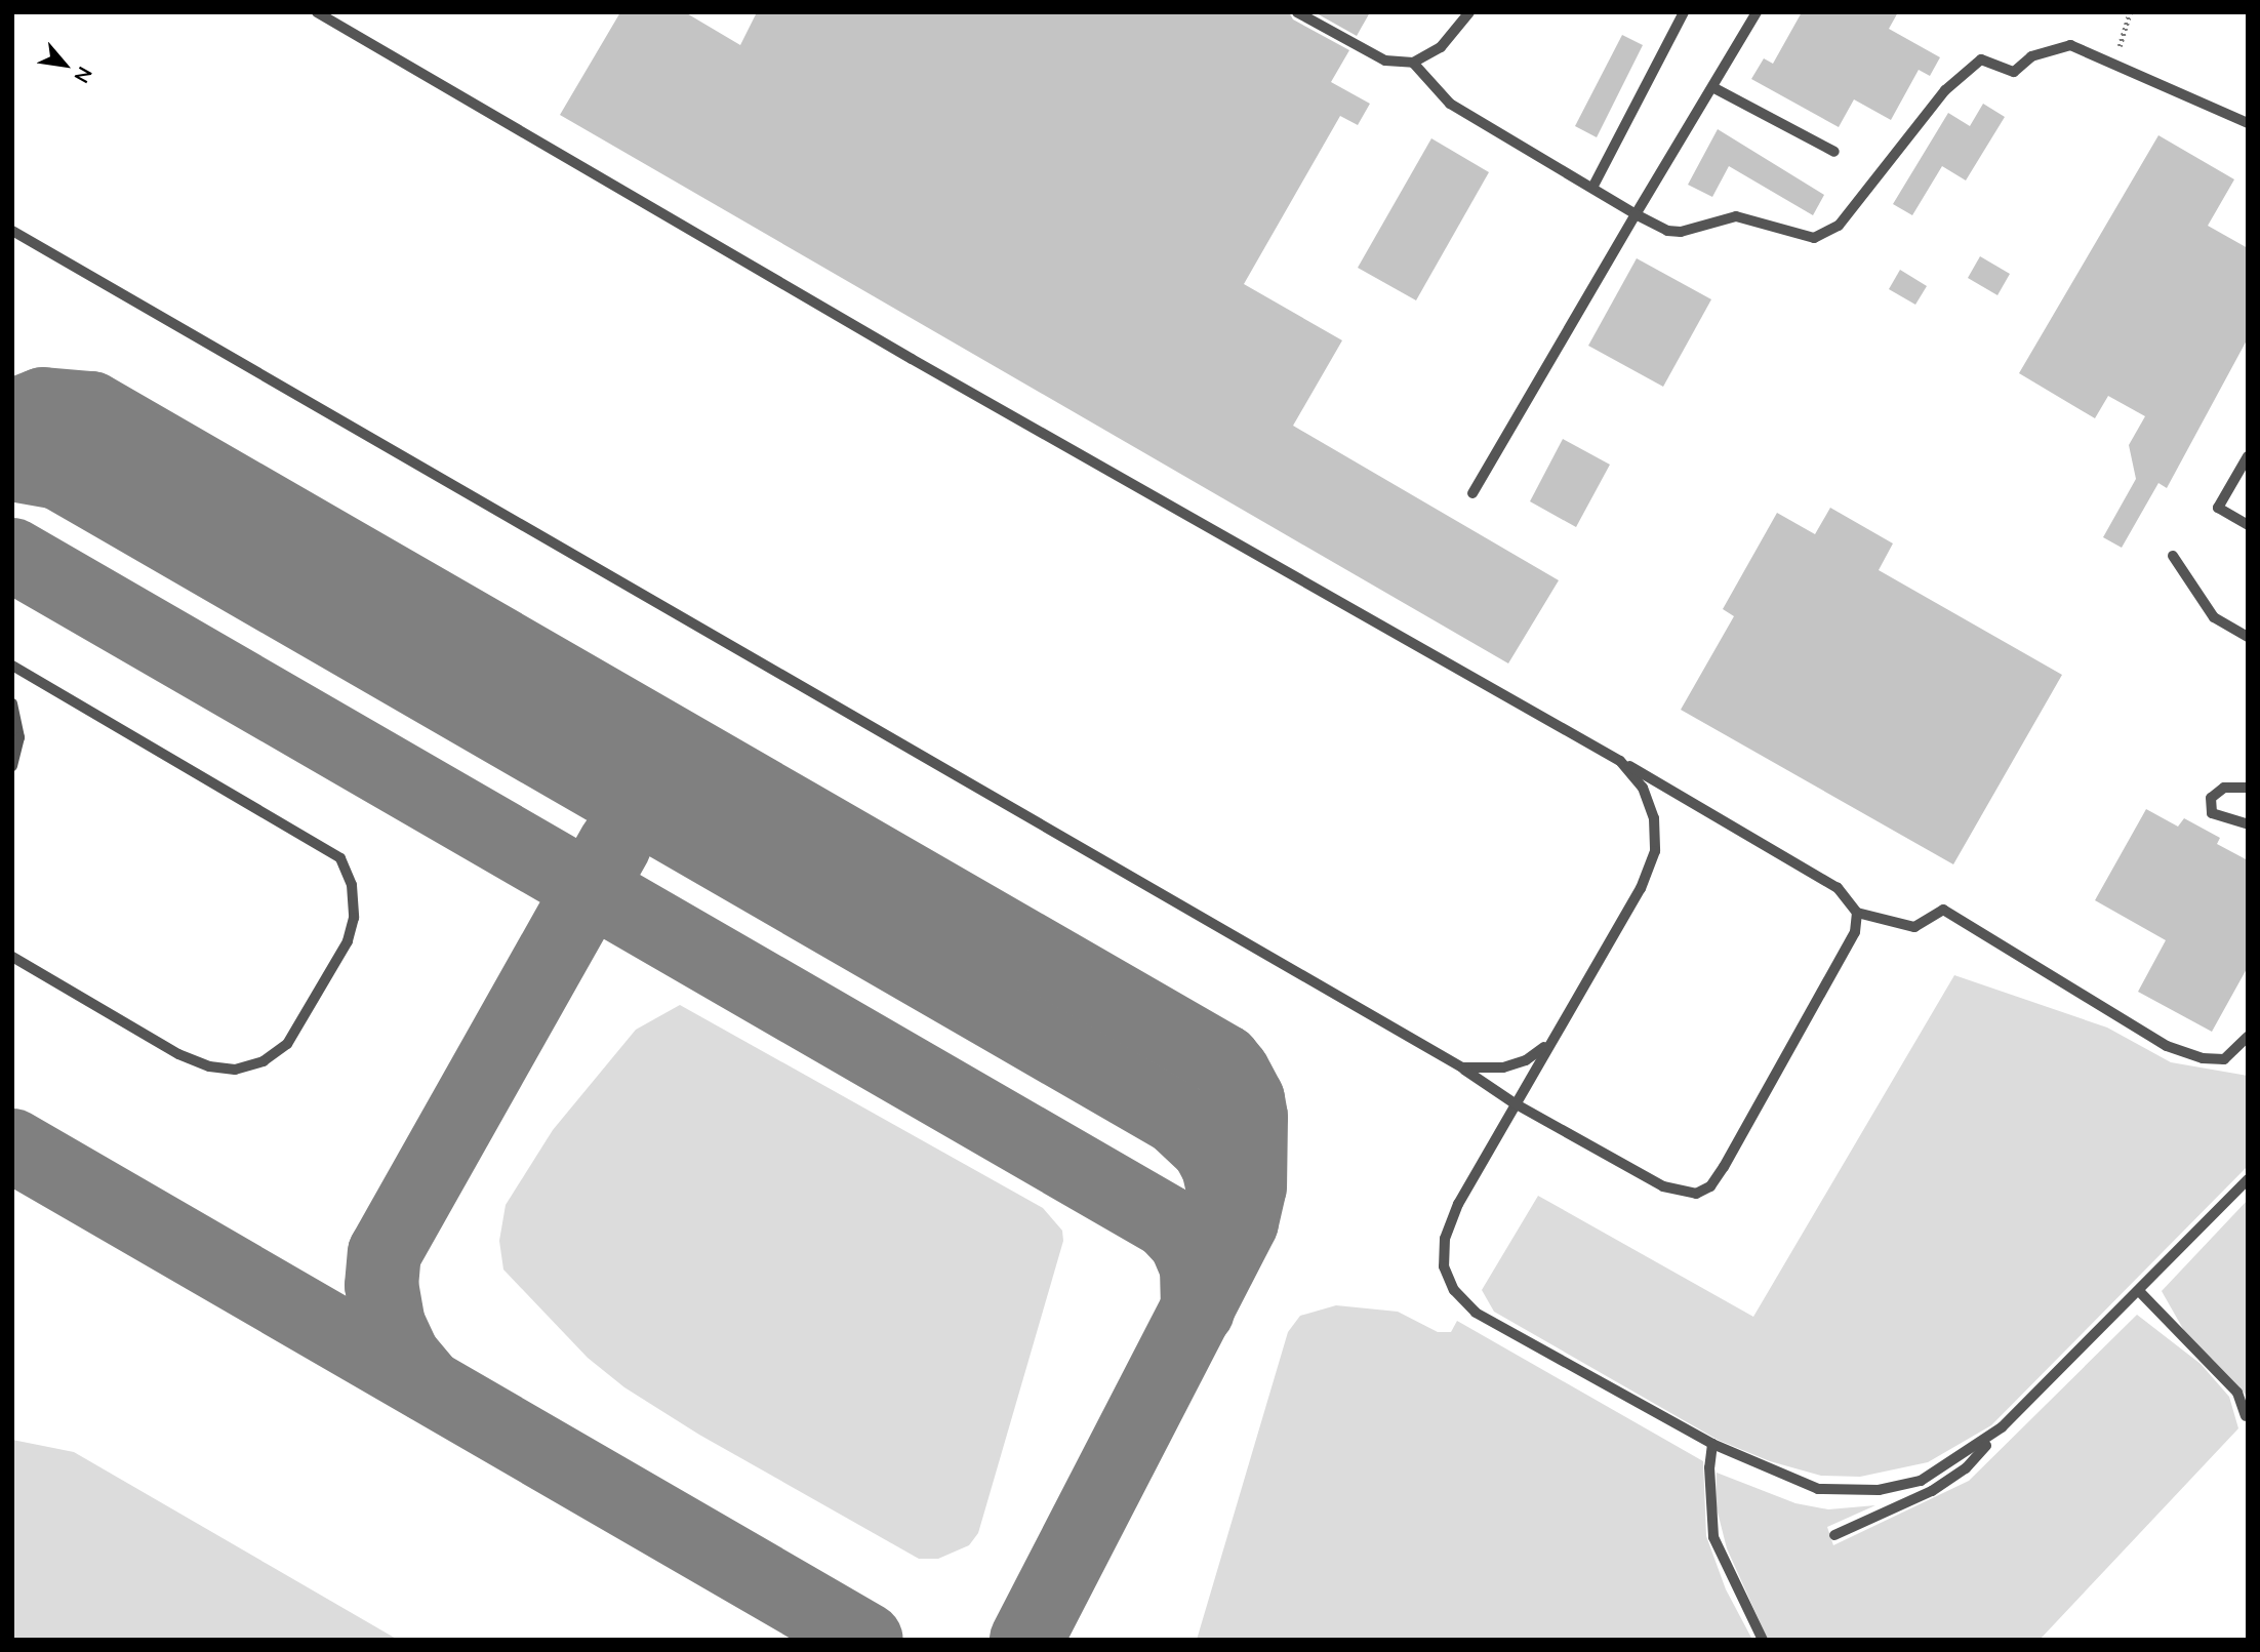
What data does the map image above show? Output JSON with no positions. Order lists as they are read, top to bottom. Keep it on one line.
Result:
{"north":"bottom right"}
